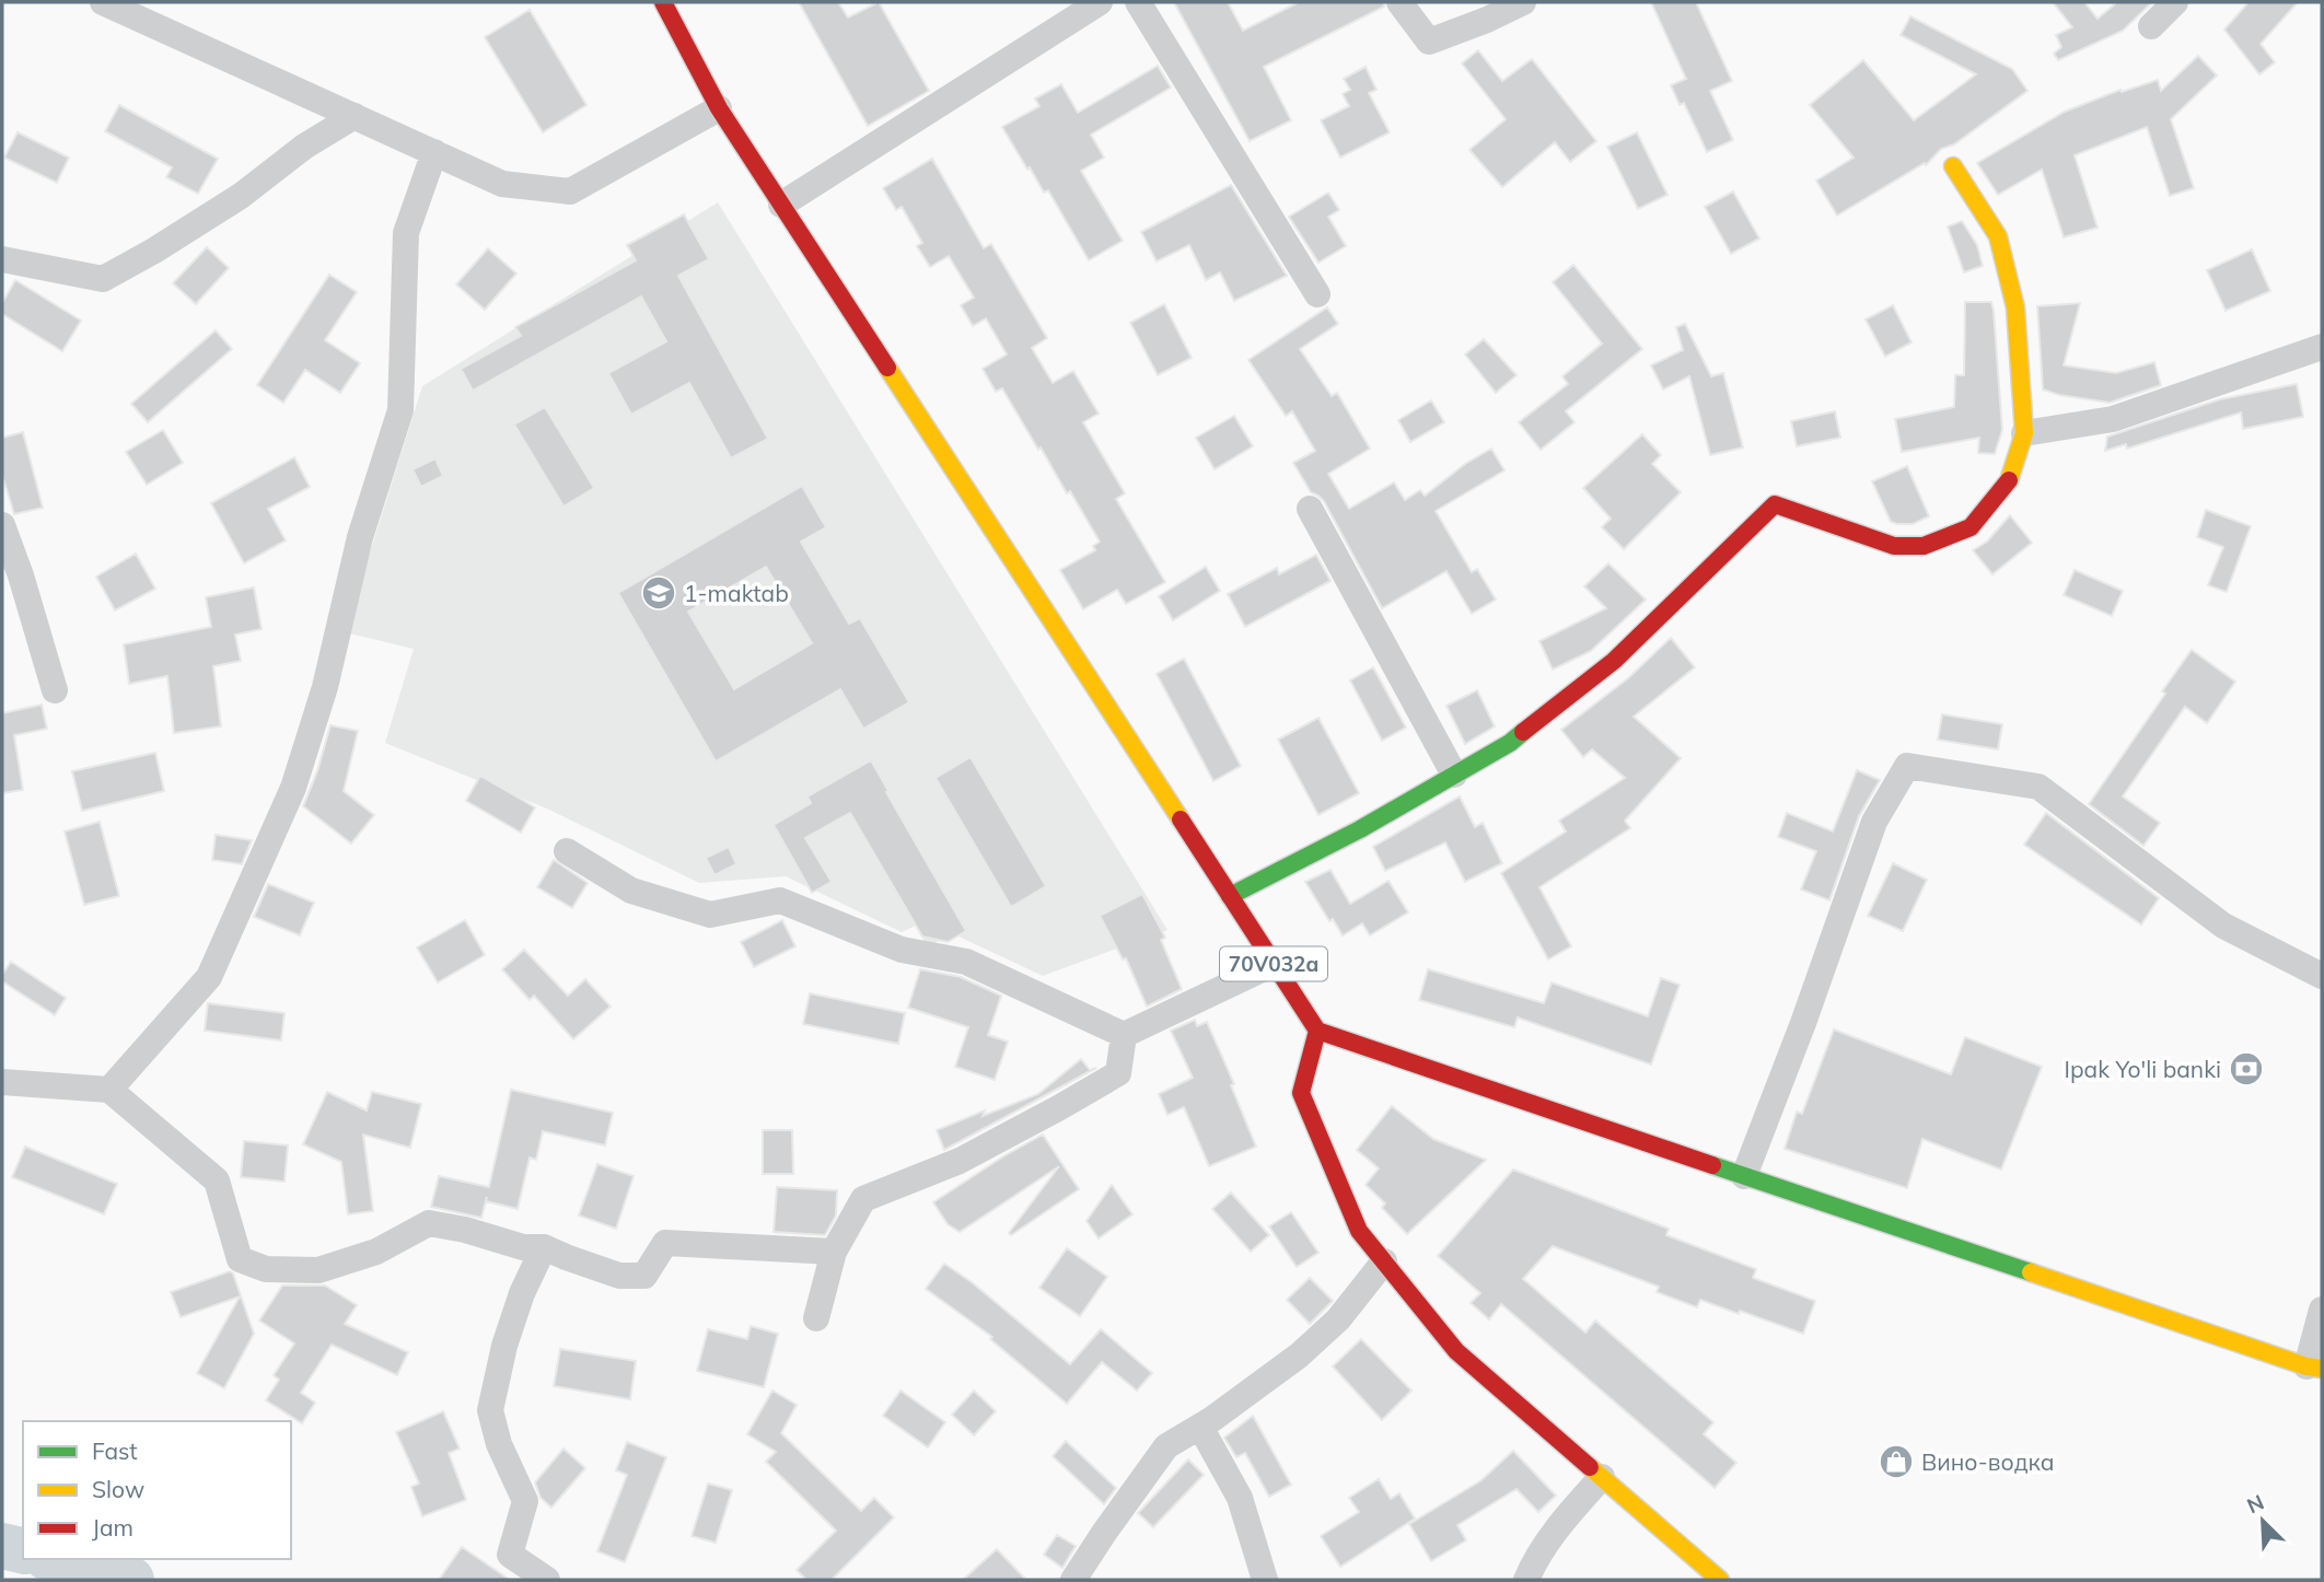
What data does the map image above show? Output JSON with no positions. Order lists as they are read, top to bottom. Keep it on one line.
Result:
{"streets":{"main road":["70V032a"]},"places":{"school or university":["1-maktab"],"bank":["Ipak Yo'li banki"],"shop":["Вино-водка"]},"legend":["Fast","Slow","Jam"],"north":"top left"}
